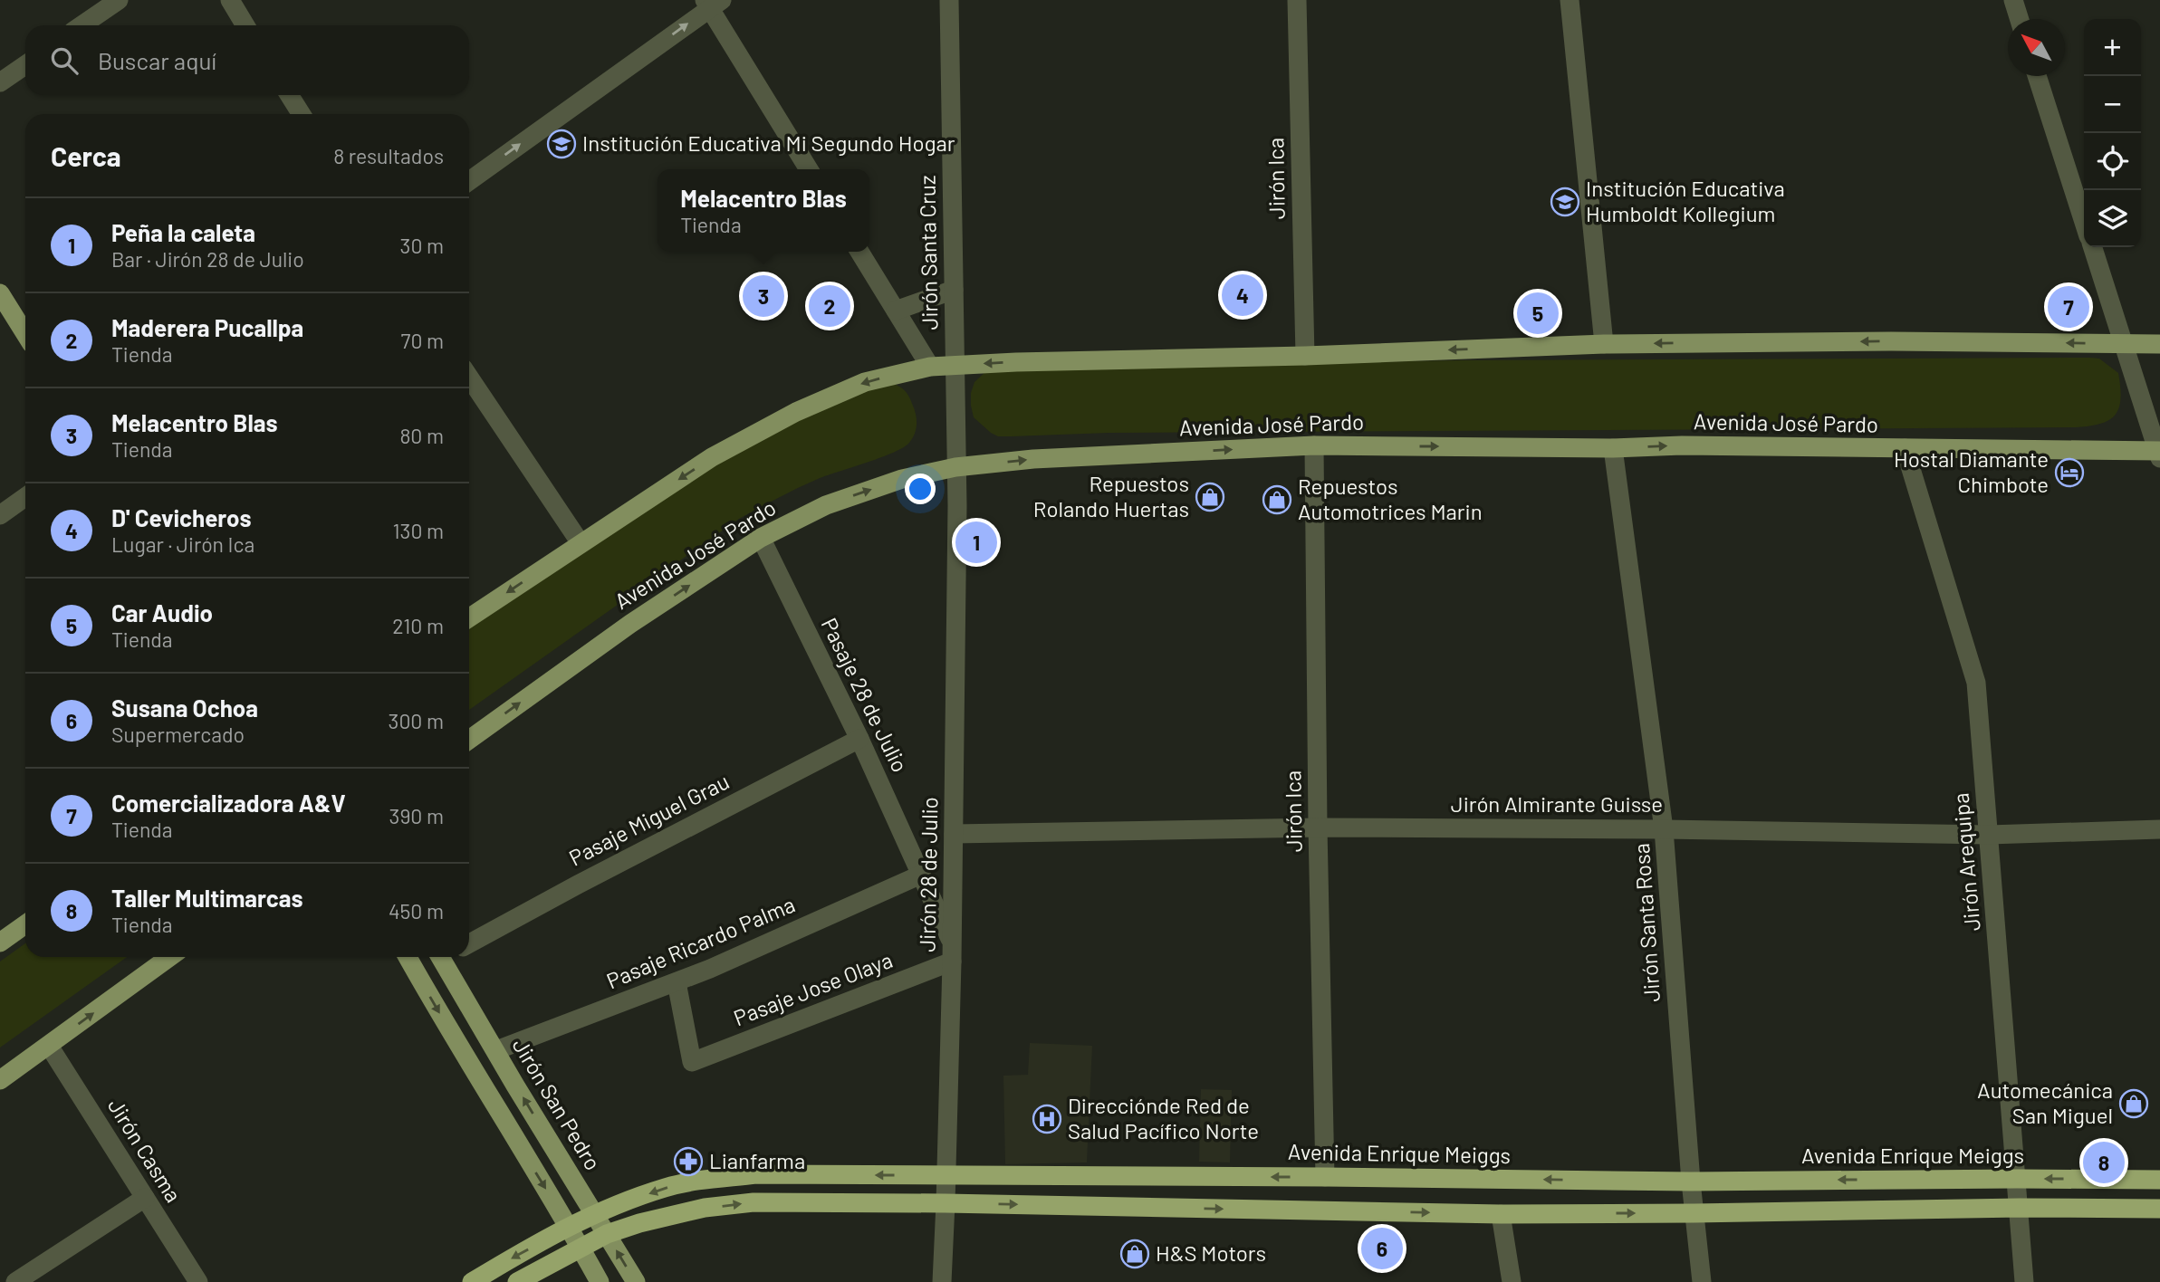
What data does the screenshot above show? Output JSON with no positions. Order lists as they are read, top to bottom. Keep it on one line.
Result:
{"streets":{"highway":["Avenida Enrique Meiggs"],"main road":["Avenida José Pardo","Jirón San Pedro"],"street":["Jirón Ica","Jirón Santa Cruz","Pasaje 28 de Julio","Jirón Almirante Guisse","Pasaje Miguel Grau","Jirón Arequipa","Jirón 28 de Julio","Jirón Santa Rosa","Pasaje Ricardo Palma","Pasaje Jose Olaya","Jirón Casma"]},"crossings":[["Jirón Ica","Avenida José Pardo"],["Jirón Ica","Jirón Almirante Guisse"],["Jirón Ica","Avenida Enrique Meiggs"],["Jirón Santa Cruz","Avenida José Pardo"],["Jirón Santa Cruz","Jirón 28 de Julio"],["Avenida José Pardo","Pasaje 28 de Julio"],["Avenida José Pardo","Jirón Arequipa"],["Avenida José Pardo","Jirón 28 de Julio"],["Avenida José Pardo","Jirón Santa Rosa"],["Pasaje 28 de Julio","Pasaje Miguel Grau"],["Pasaje 28 de Julio","Jirón 28 de Julio"],["Pasaje 28 de Julio","Pasaje Ricardo Palma"],["Pasaje 28 de Julio","Pasaje Jose Olaya"],["Jirón Almirante Guisse","Jirón Arequipa"],["Jirón Almirante Guisse","Jirón 28 de Julio"],["Jirón Almirante Guisse","Jirón Santa Rosa"],["Jirón Arequipa","Avenida Enrique Meiggs"],["Jirón 28 de Julio","Pasaje Jose Olaya"],["Jirón 28 de Julio","Avenida Enrique Meiggs"],["Jirón Santa Rosa","Avenida Enrique Meiggs"],["Pasaje Ricardo Palma","Pasaje Jose Olaya"],["Pasaje Ricardo Palma","Jirón San Pedro"],["Jirón San Pedro","Avenida Enrique Meiggs"]],"places":{"school or university":["Institución Educativa Mi Segundo Hogar","Institución Educativa Humboldt Kollegium"],"hotel":["Hostal Diamante Chimbote"],"shop":["Repuestos Rolando Huertas","Repuestos Automotrices Marin","Automecánica San Miguel","H&S Motors"],"hospital":["Direcciónde Red de Salud Pacífico Norte"],"pharmacy":["Lianfarma"]},"north":"top left","page":{"map_buttons":["+","−"],"search":"Buscar aquí","heading":["Cerca","8 resultados"],"popup":["Melacentro Blas","Tienda"],"list":[{"mark":"1","name":"Peña la caleta","note":"Bar · Jirón 28 de Julio","value":"30 m"},{"mark":"2","name":"Maderera Pucallpa","note":"Tienda","value":"70 m"},{"mark":"3","name":"Melacentro Blas","note":"Tienda","value":"80 m"},{"mark":"4","name":"D' Cevicheros","note":"Lugar · Jirón Ica","value":"130 m"},{"mark":"5","name":"Car Audio","note":"Tienda","value":"210 m"},{"mark":"6","name":"Susana Ochoa","note":"Supermercado","value":"300 m"},{"mark":"7","name":"Comercializadora A&V","note":"Tienda","value":"390 m"},{"mark":"8","name":"Taller Multimarcas","note":"Tienda","value":"450 m"}],"pins":["4","3","2","7","5","1","8","6"]}}
